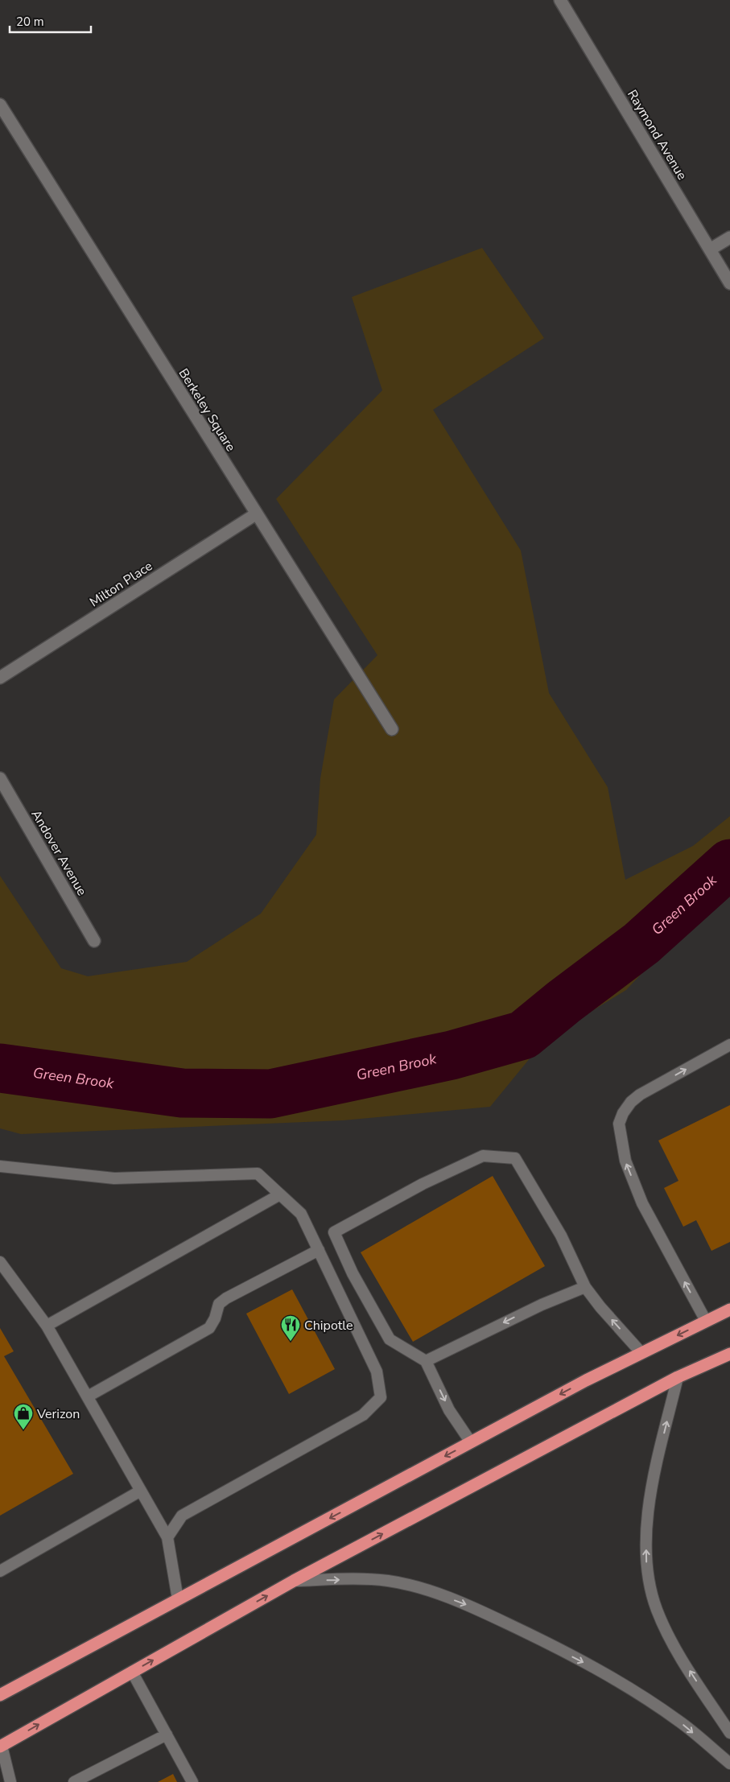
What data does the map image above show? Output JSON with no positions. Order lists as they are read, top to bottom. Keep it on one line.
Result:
{"streets":{"street":["Raymond Avenue","Berkeley Square","Milton Place","Andover Avenue"]},"crossings":[["Berkeley Square","Milton Place"]],"water":["Green Brook"],"places":{"restaurant":["Chipotle"],"shop":["Verizon"]},"scale_bar":"20 m"}
